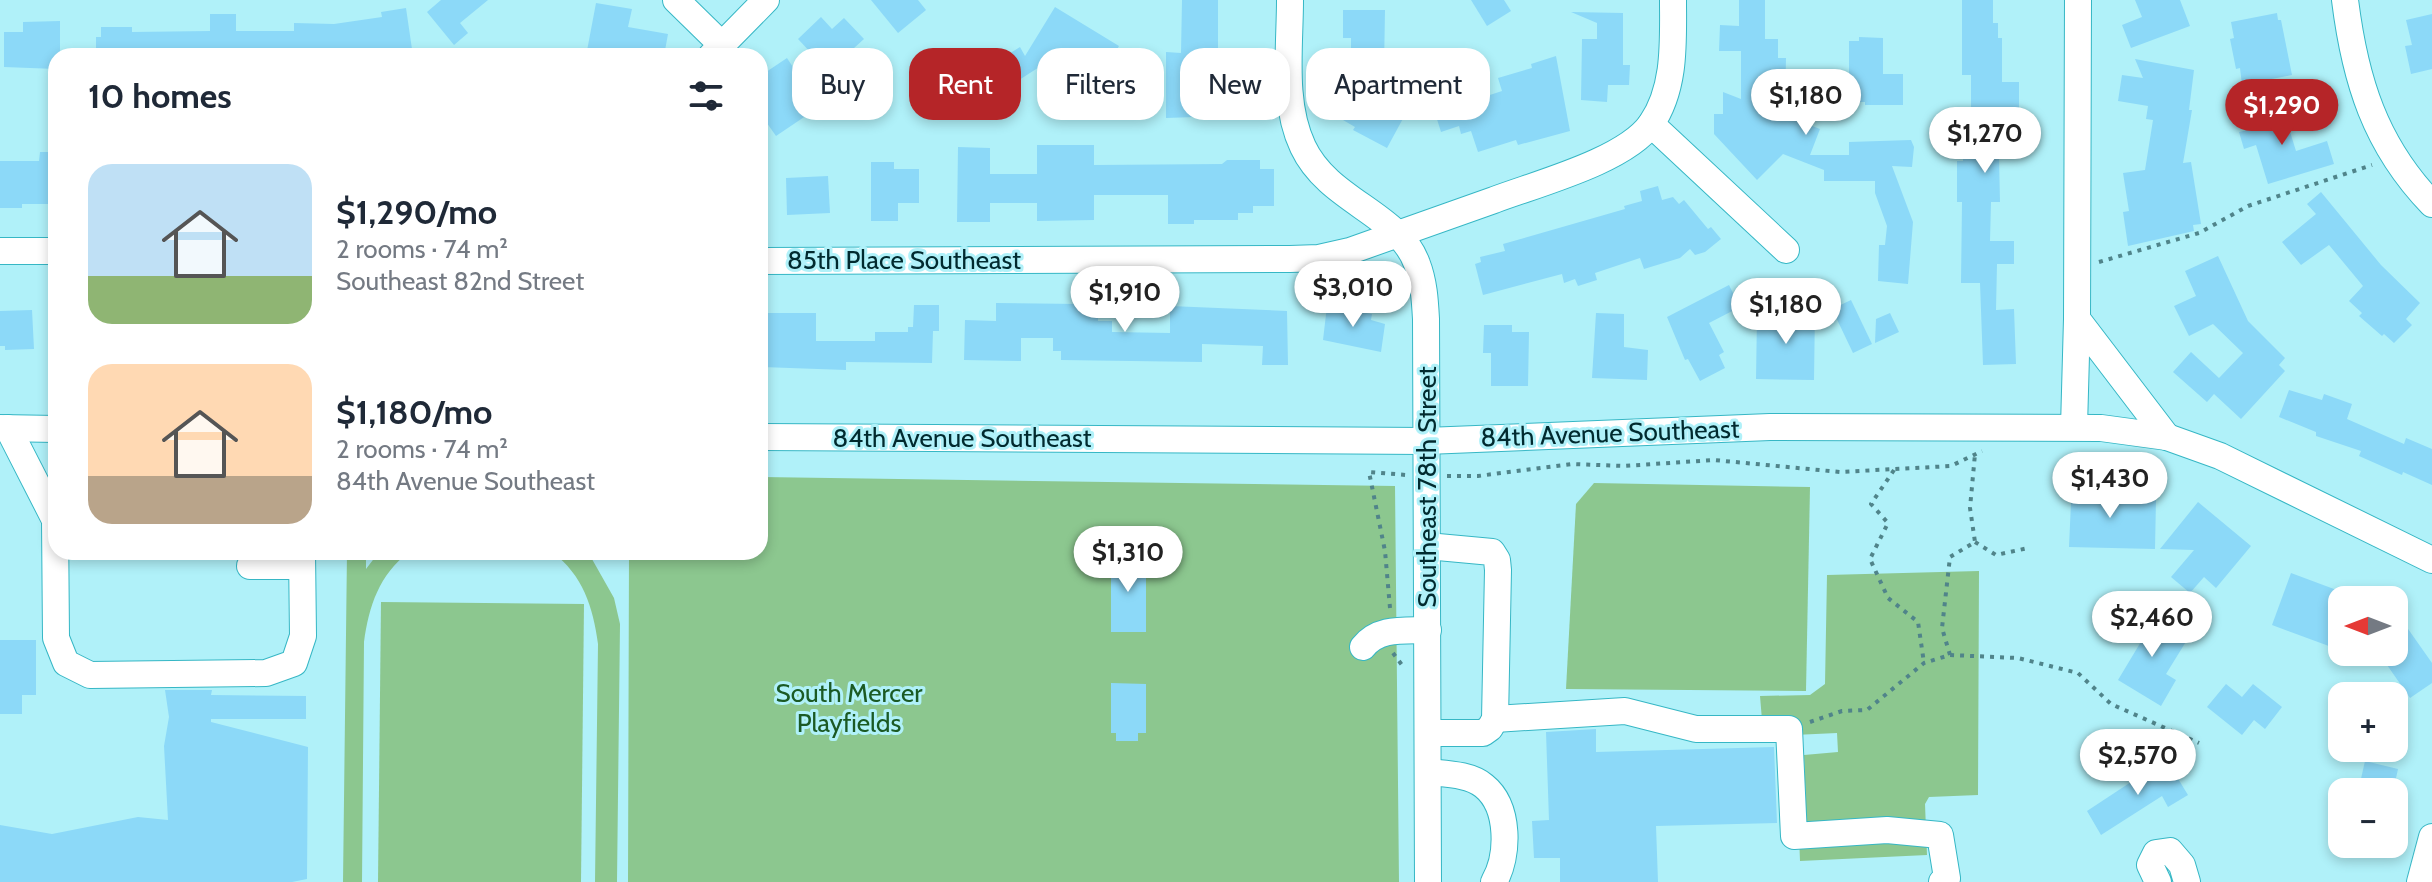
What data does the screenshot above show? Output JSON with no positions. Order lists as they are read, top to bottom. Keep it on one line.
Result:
{"streets":{"street":["85th Place Southeast","84th Avenue Southeast","Southeast 78th Street"]},"crossings":[["85th Place Southeast","Southeast 78th Street"],["84th Avenue Southeast","Southeast 78th Street"]],"parks":["South Mercer Playfields"],"north":"left","page":{"chip":["Buy","Rent","Filters","New","Apartment"],"heading":"10 homes","price":["$1,180","$1,290","$1,270","$3,010","$1,910","$1,180","$1,430","$1,310","$2,460","$2,570"],"list":[{"name":"$1,290/mo","note":"2 rooms · 74 m² · Southeast 82nd Street"},{"name":"$1,180/mo","note":"2 rooms · 74 m² · 84th Avenue Southeast"}],"map_buttons":["+","−"]}}
